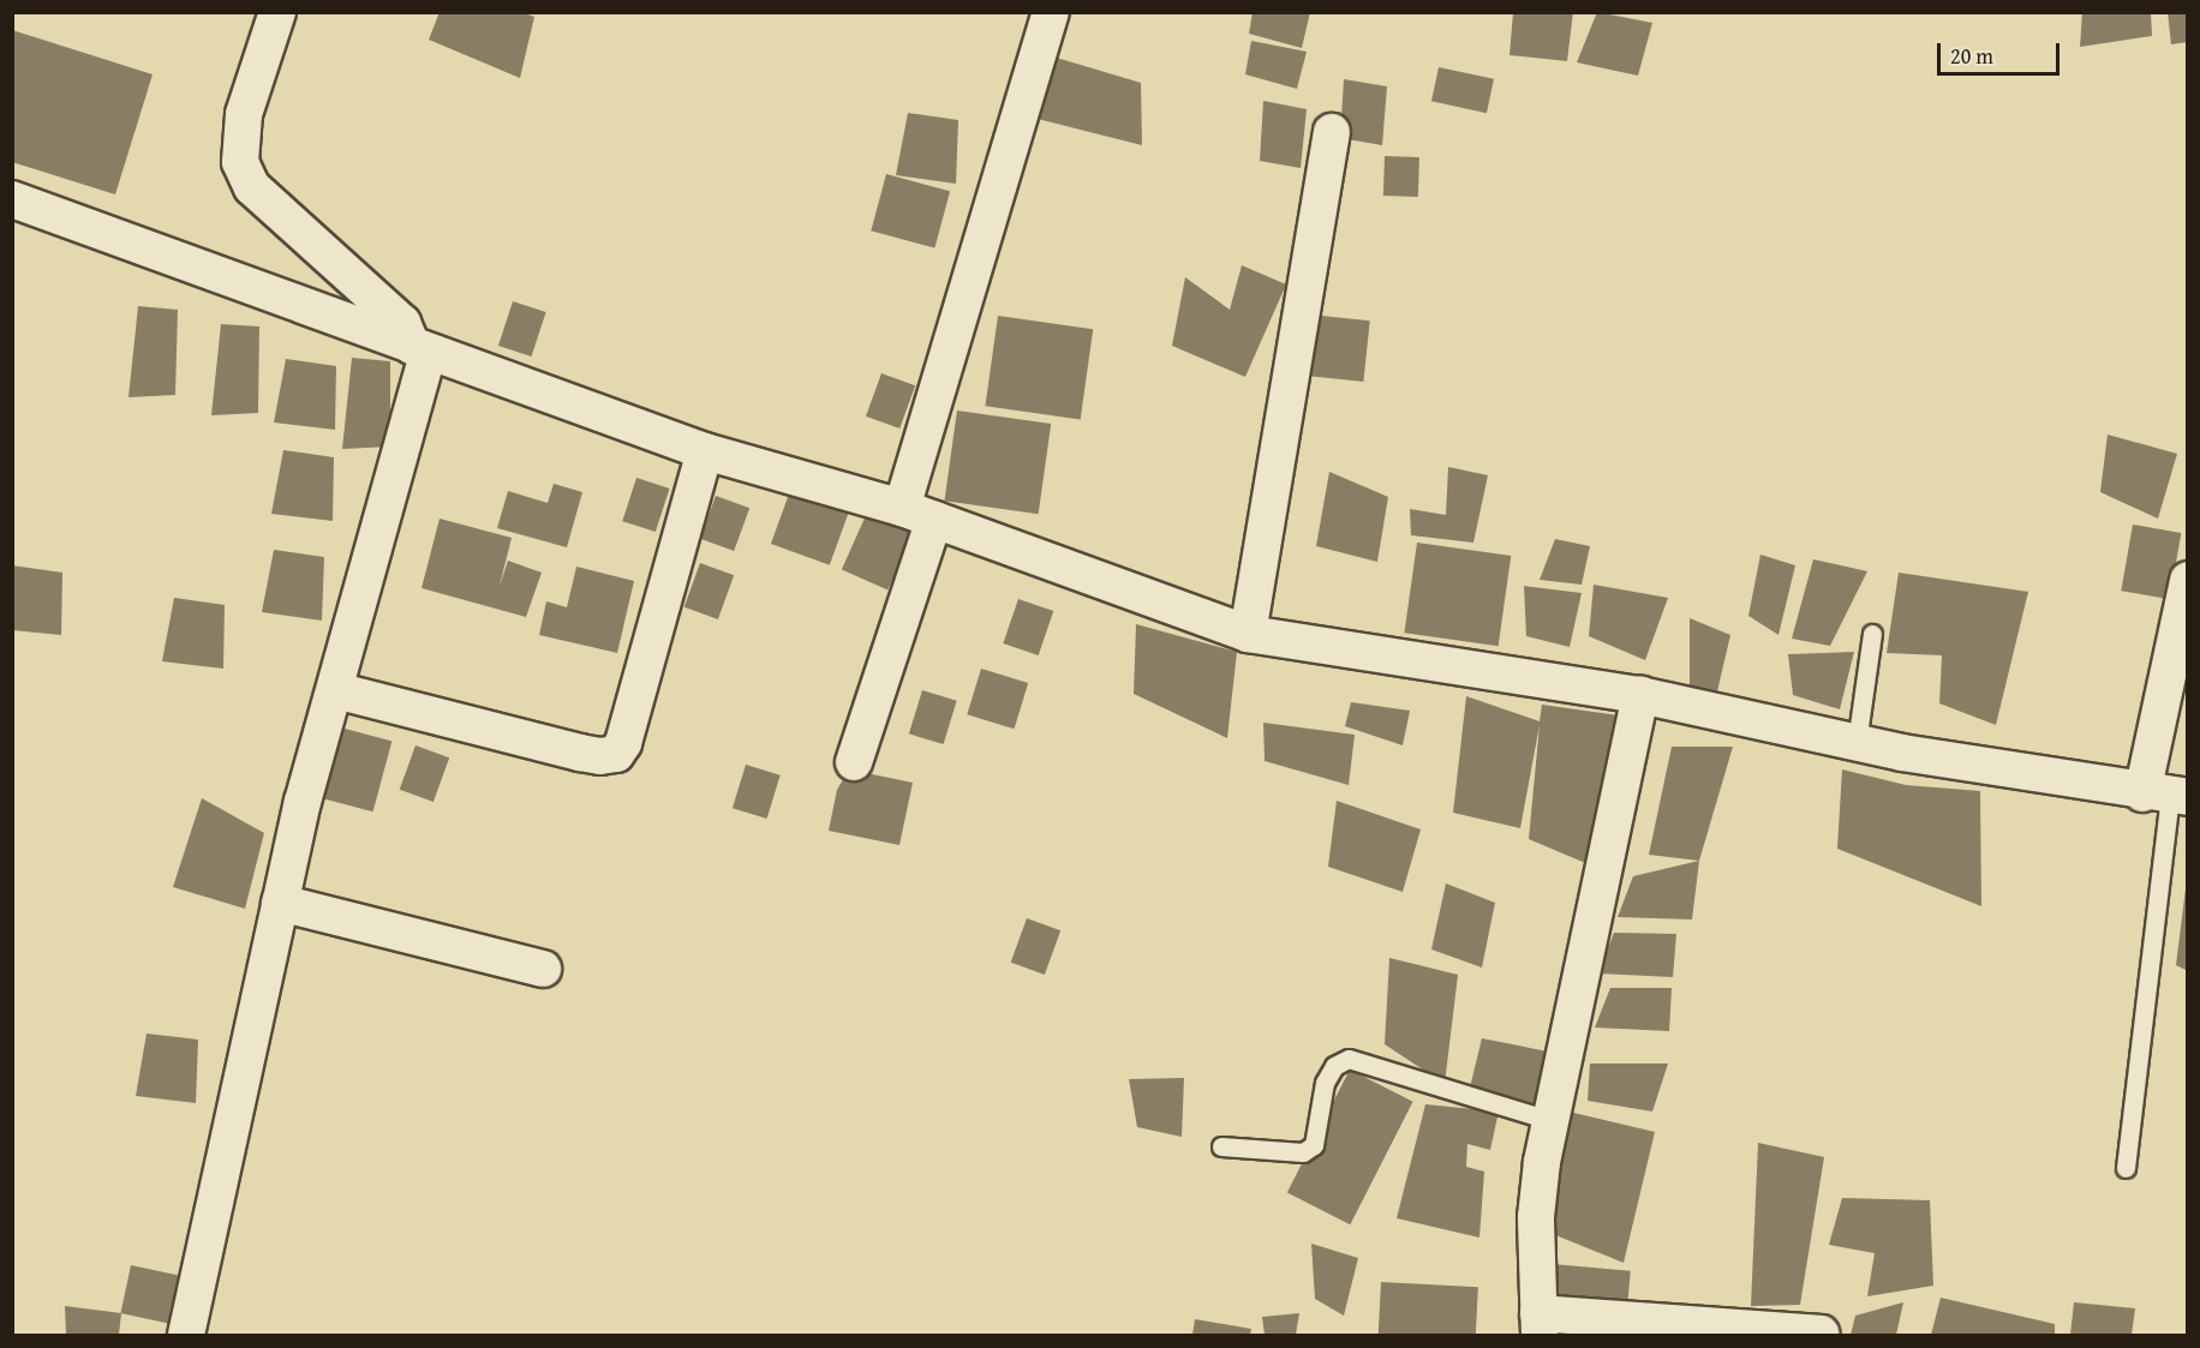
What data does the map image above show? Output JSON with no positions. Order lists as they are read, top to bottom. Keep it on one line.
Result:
{"scale_bar":"20 m"}
